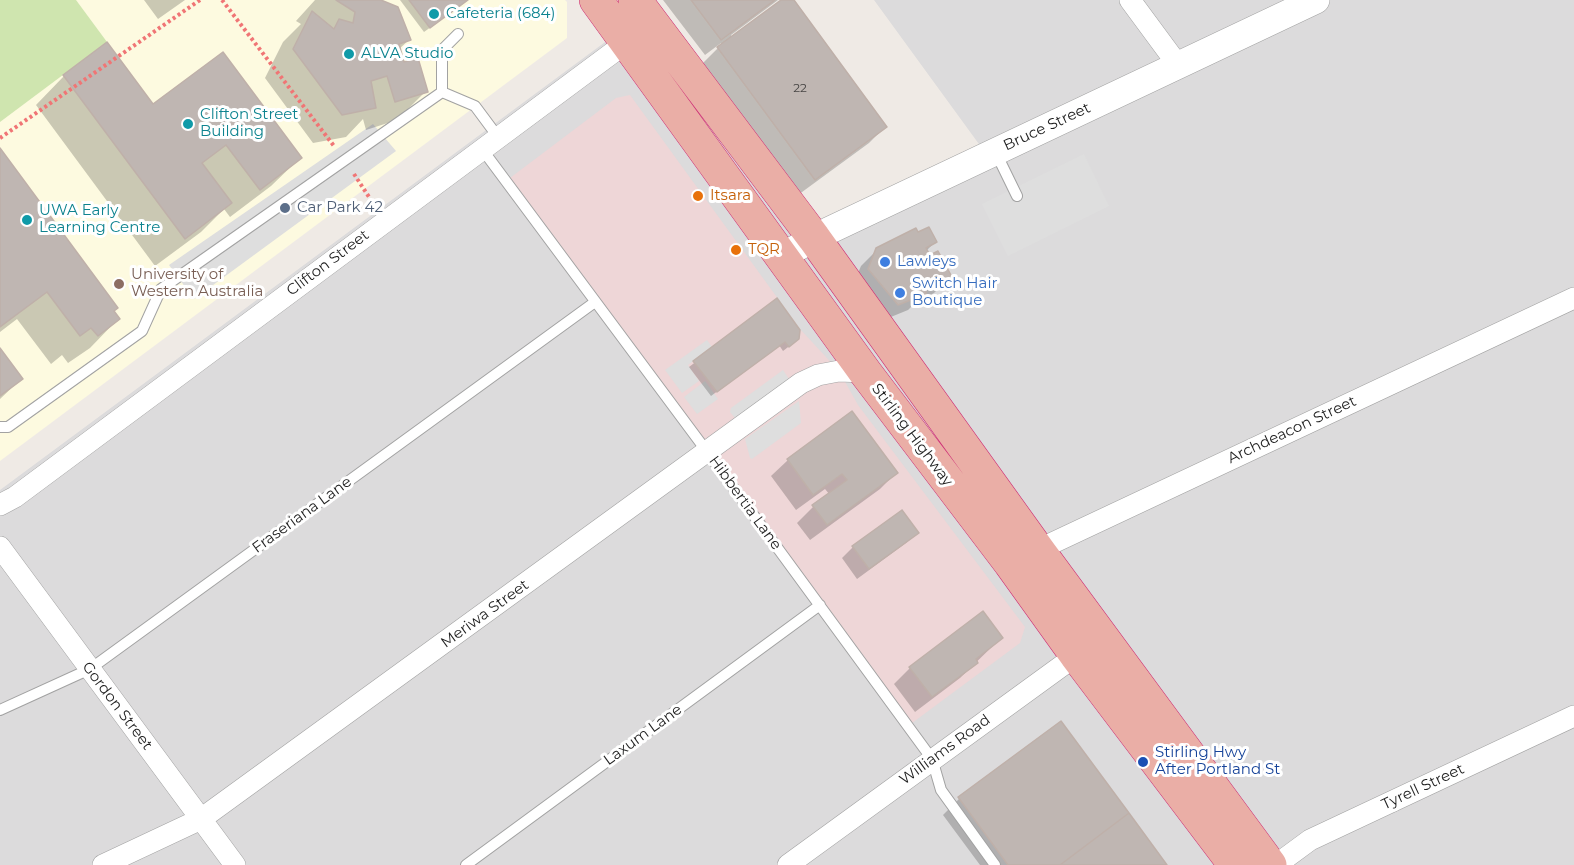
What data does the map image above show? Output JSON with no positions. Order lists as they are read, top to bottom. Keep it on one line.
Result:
{"streets":{"highway":["Stirling Highway"],"street":["Bruce Street","Clifton Street","Archdeacon Street","Meriwa Street","Gordon Street","Williams Road","Tyrell Street"],"lane":["Hibbertia Lane","Fraseriana Lane","Laxum Lane"]},"crossings":[["Bruce Street","Stirling Highway"],["Clifton Street","Stirling Highway"],["Clifton Street","Hibbertia Lane"],["Archdeacon Street","Stirling Highway"],["Stirling Highway","Meriwa Street"],["Stirling Highway","Williams Road"],["Hibbertia Lane","Fraseriana Lane"],["Hibbertia Lane","Meriwa Street"],["Hibbertia Lane","Laxum Lane"],["Hibbertia Lane","Williams Road"],["Fraseriana Lane","Gordon Street"],["Meriwa Street","Gordon Street"]],"places":["Cafeteria (684)","ALVA Studio","Clifton Street Building","Itsara","Car Park 42","UWA Early Learning Centre","TQR","Lawleys","University of Western Australia","Switch Hair Boutique","Stirling Hwy After Portland St"],"house_numbers":["22"]}
